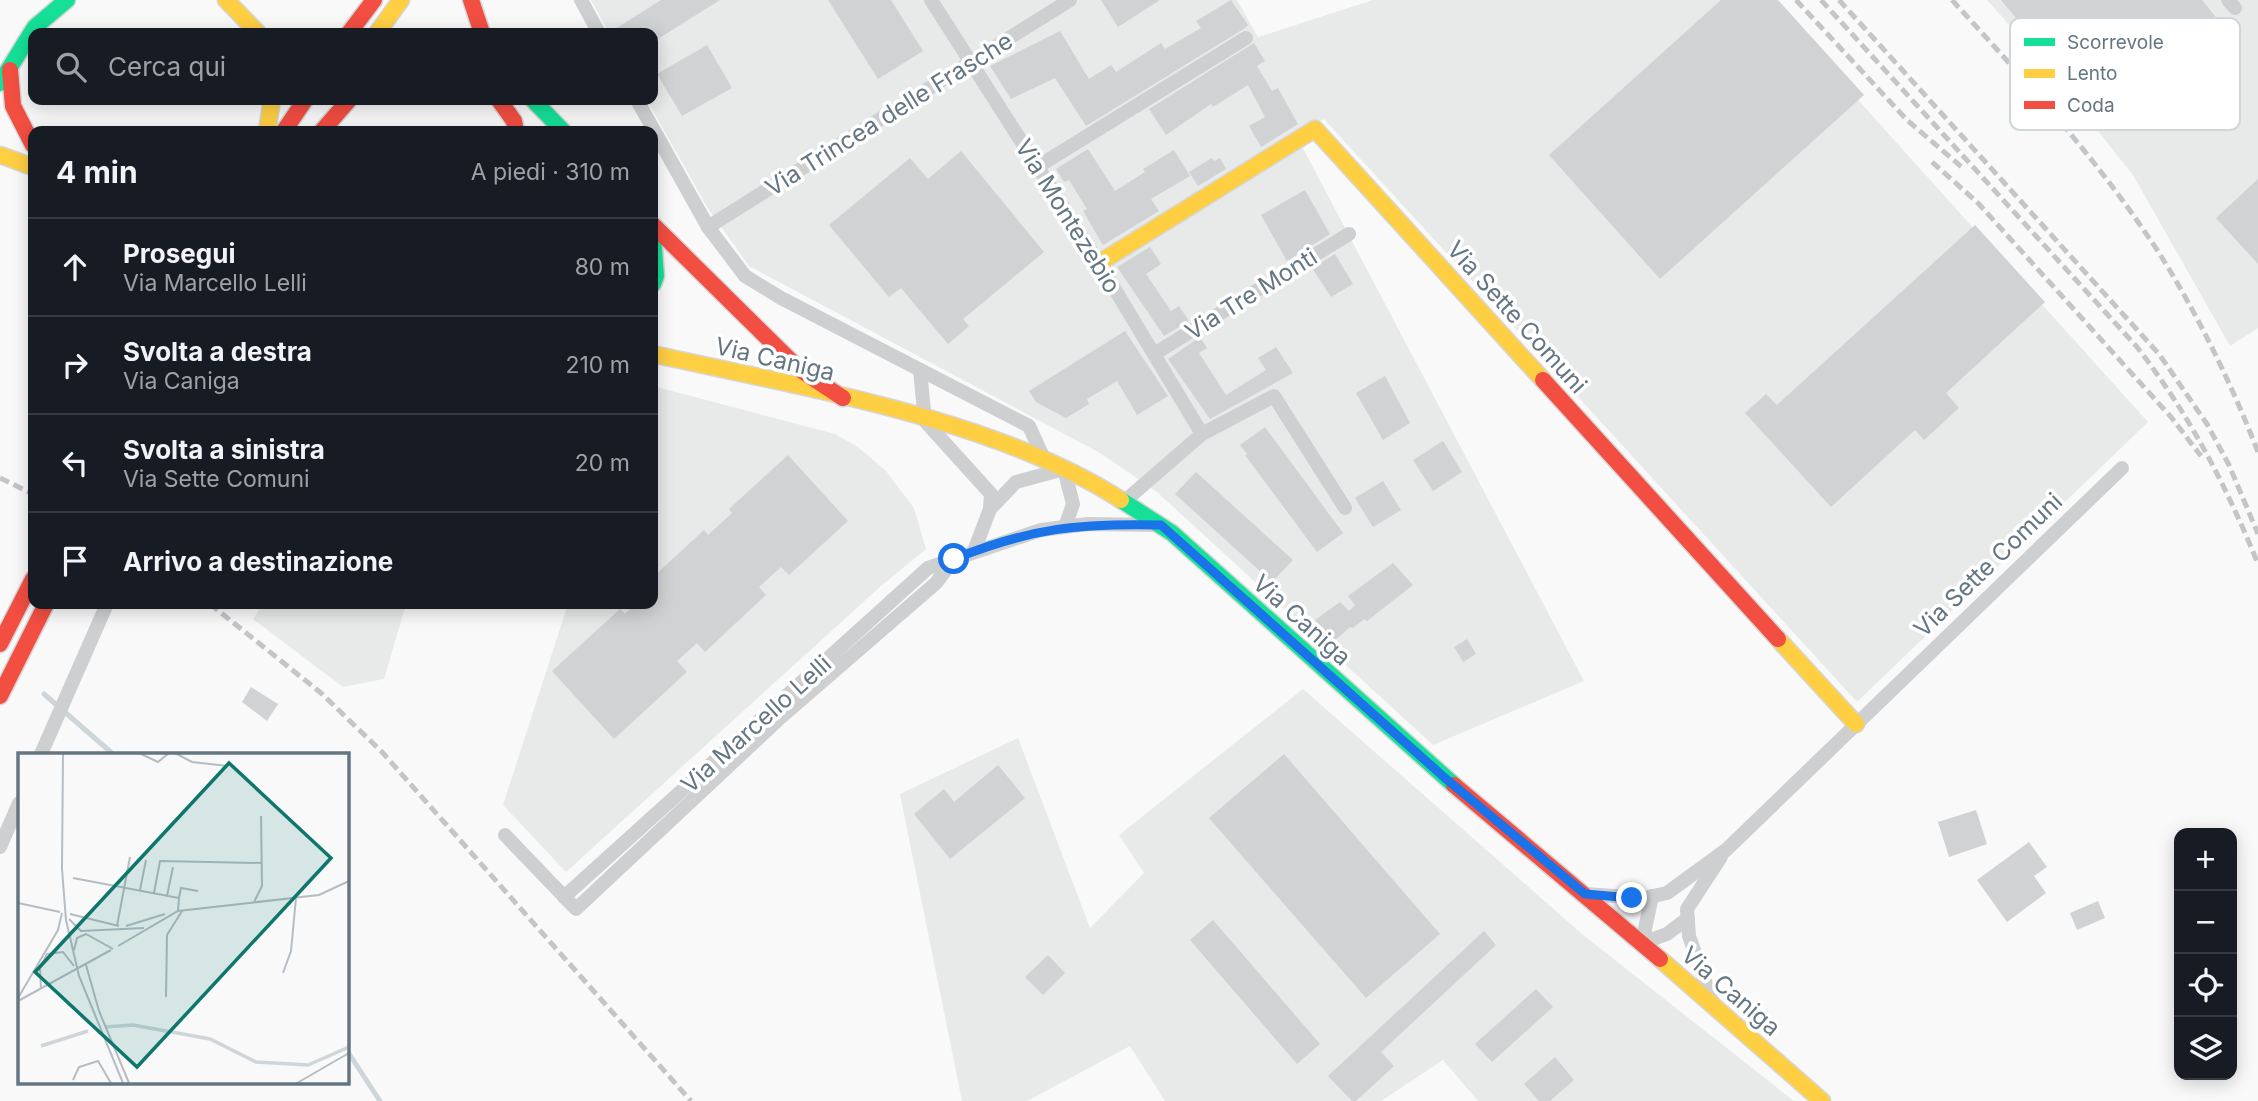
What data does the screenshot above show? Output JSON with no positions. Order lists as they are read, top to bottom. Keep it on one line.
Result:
{"streets":{"main road":["Via Sette Comuni","Via Caniga"],"street":["Via Trincea delle Frasche","Via Montezebio","Via Tre Monti","Via Marcello Lelli"]},"crossings":[["Via Trincea delle Frasche","Via Montezebio"],["Via Montezebio","Via Tre Monti"],["Via Montezebio","Via Sette Comuni"],["Via Sette Comuni","Via Caniga"],["Via Caniga","Via Marcello Lelli"]],"legend":["Scorrevole","Lento","Coda"],"page":{"search":"Cerca qui","heading":["4 min","A piedi · 310 m"],"list":[["Prosegui","Via Marcello Lelli","80 m"],["Svolta a destra","Via Caniga","210 m"],["Svolta a sinistra","Via Sette Comuni","20 m"],"Arrivo a destinazione"],"map_buttons":["+","−"]}}
